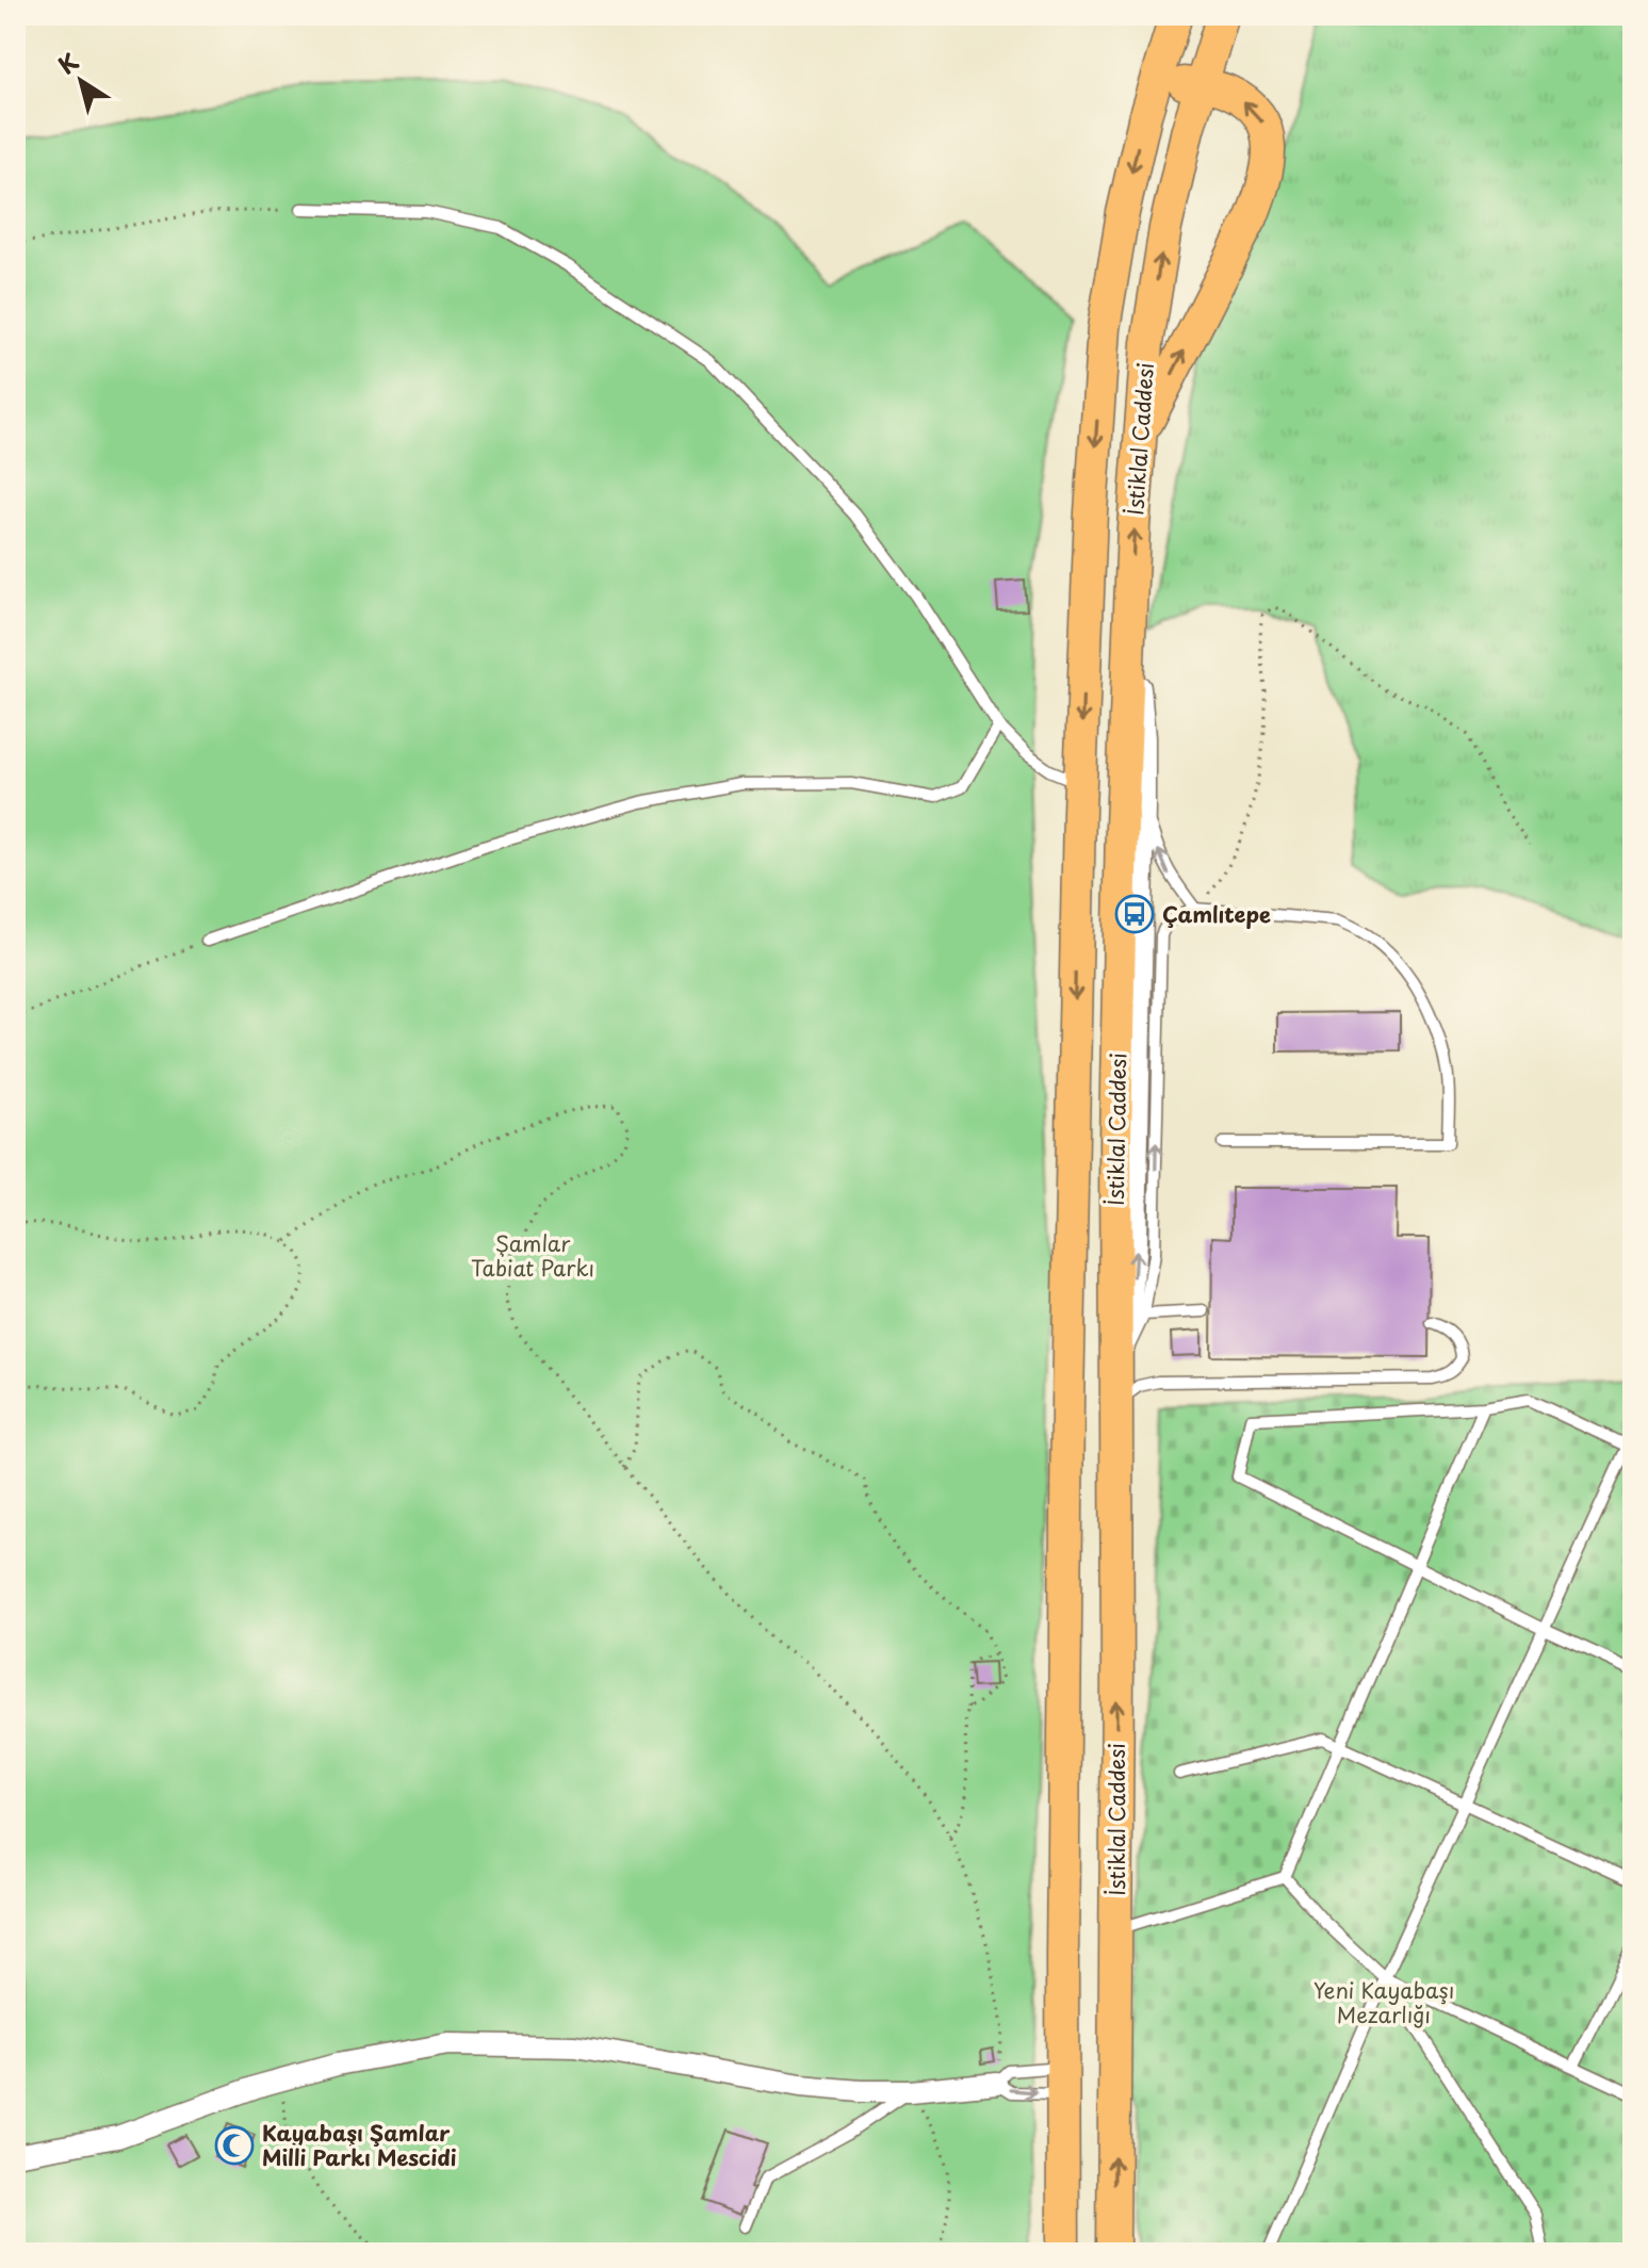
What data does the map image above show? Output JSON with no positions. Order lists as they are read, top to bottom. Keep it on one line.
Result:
{"streets":{"main road":["İstiklal Caddesi"]},"parks":["Şamlar Tabiat Parkı","Yeni Kayabaşı Mezarlığı"],"places":{"bus stop":["Çamlıtepe"],"mosque":["Kayabaşı Şamlar Milli Parkı Mescidi"]},"north":"top left"}
